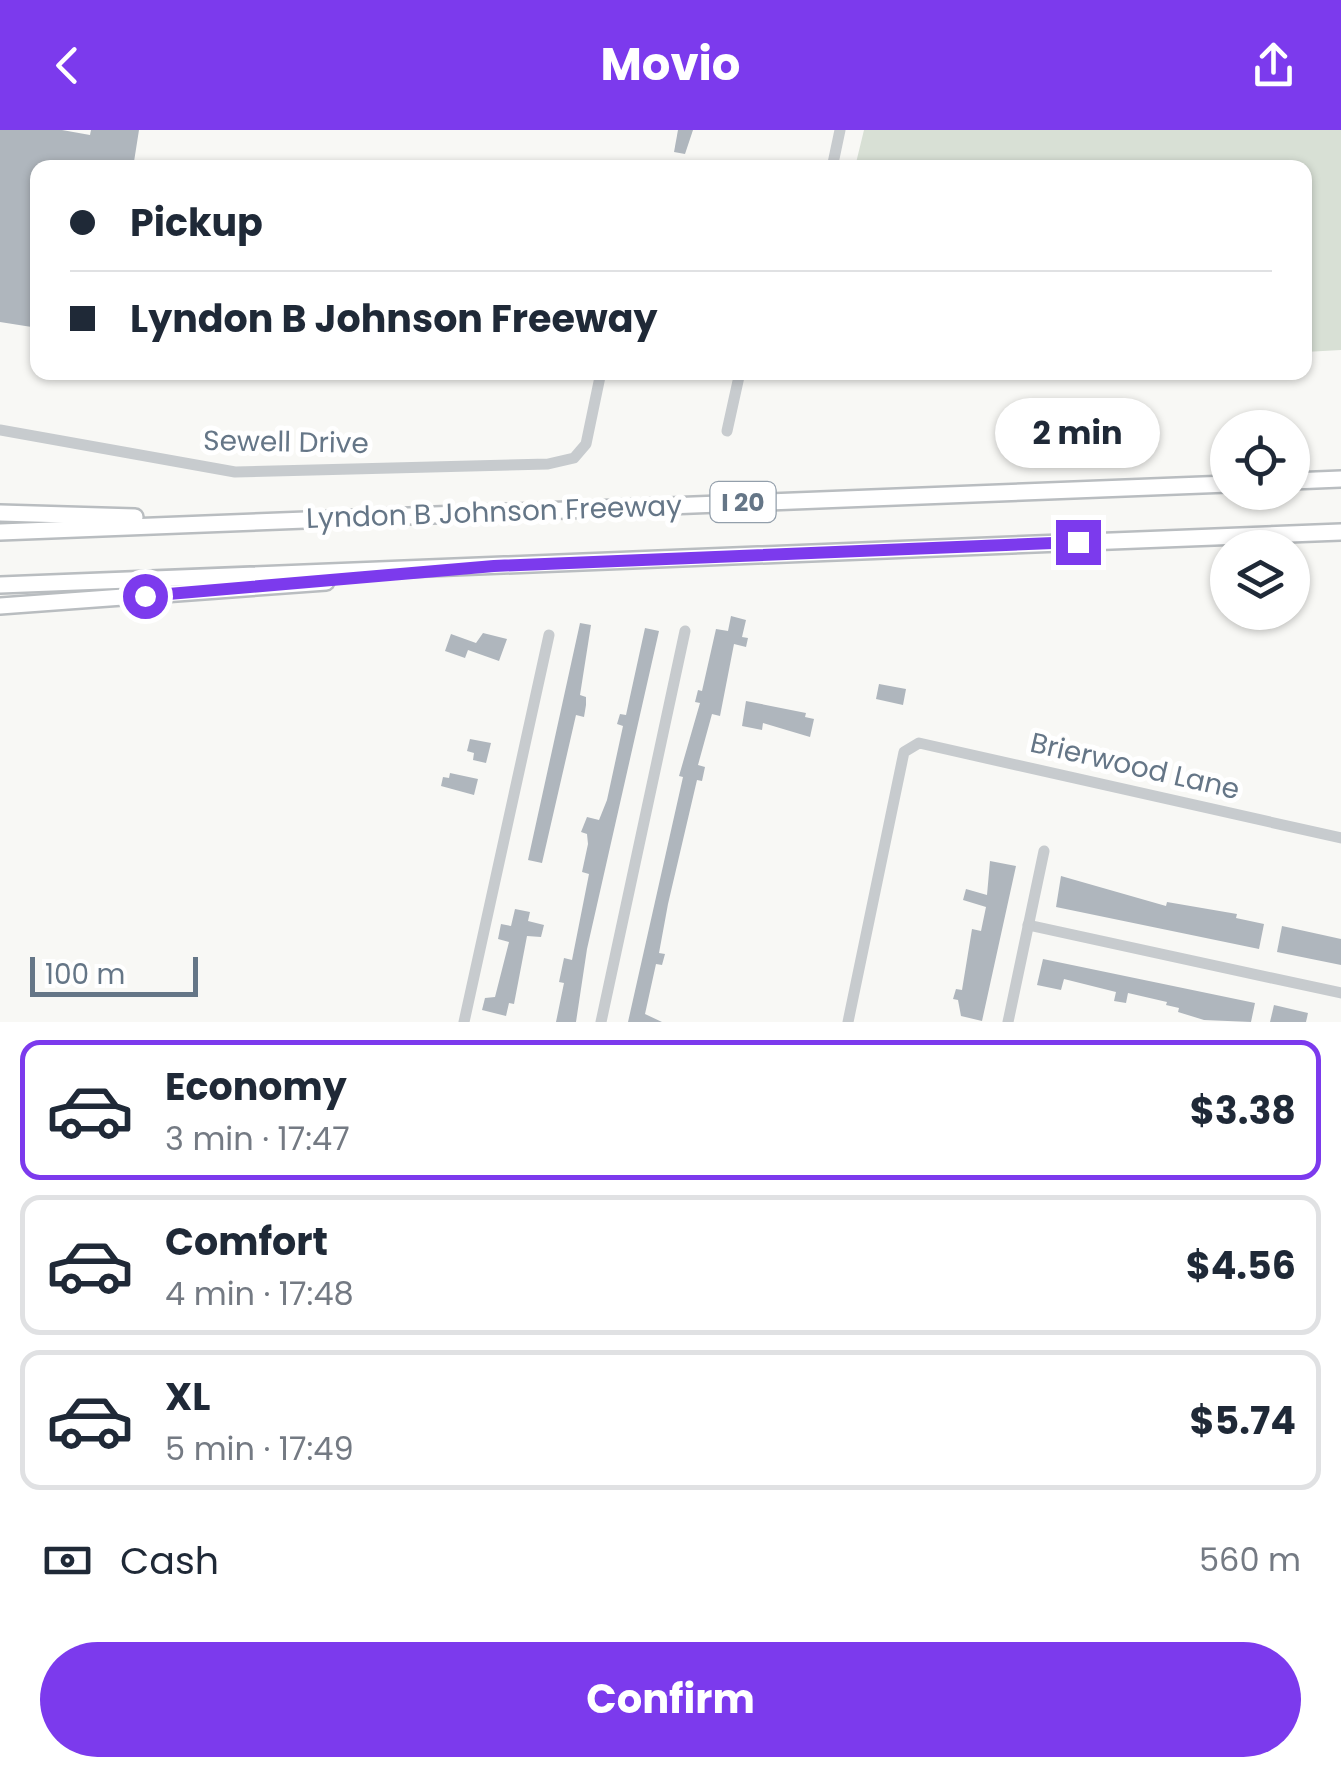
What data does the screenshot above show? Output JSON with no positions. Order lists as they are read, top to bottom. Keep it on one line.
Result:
{"streets":{"highway":["I 20","Lyndon B Johnson Freeway"],"street":["Sewell Drive","Brierwood Lane"]},"scale_bar":"100 m","page":{"header":"Movio","banner":["Pickup","Lyndon B Johnson Freeway"],"bubble":"2 min","scale":"100 m","list":[{"name":"Economy","note":"3 min · 17:47","value":"$3.38"},{"name":"Comfort","note":"4 min · 17:48","value":"$4.56"},{"name":"XL","note":"5 min · 17:49","value":"$5.74"}],"pay":["Cash","560 m"],"buttons":"Confirm"}}
